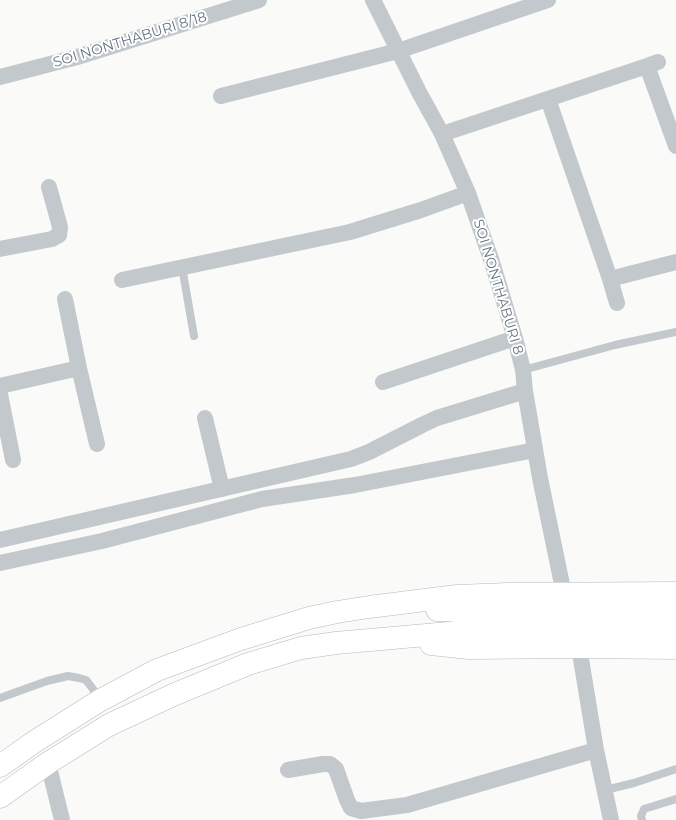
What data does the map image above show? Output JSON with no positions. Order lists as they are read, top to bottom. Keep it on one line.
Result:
{"streets":{"street":["SOI NONTHABURI 8/18","SOI NONTHABURI 8"]}}
